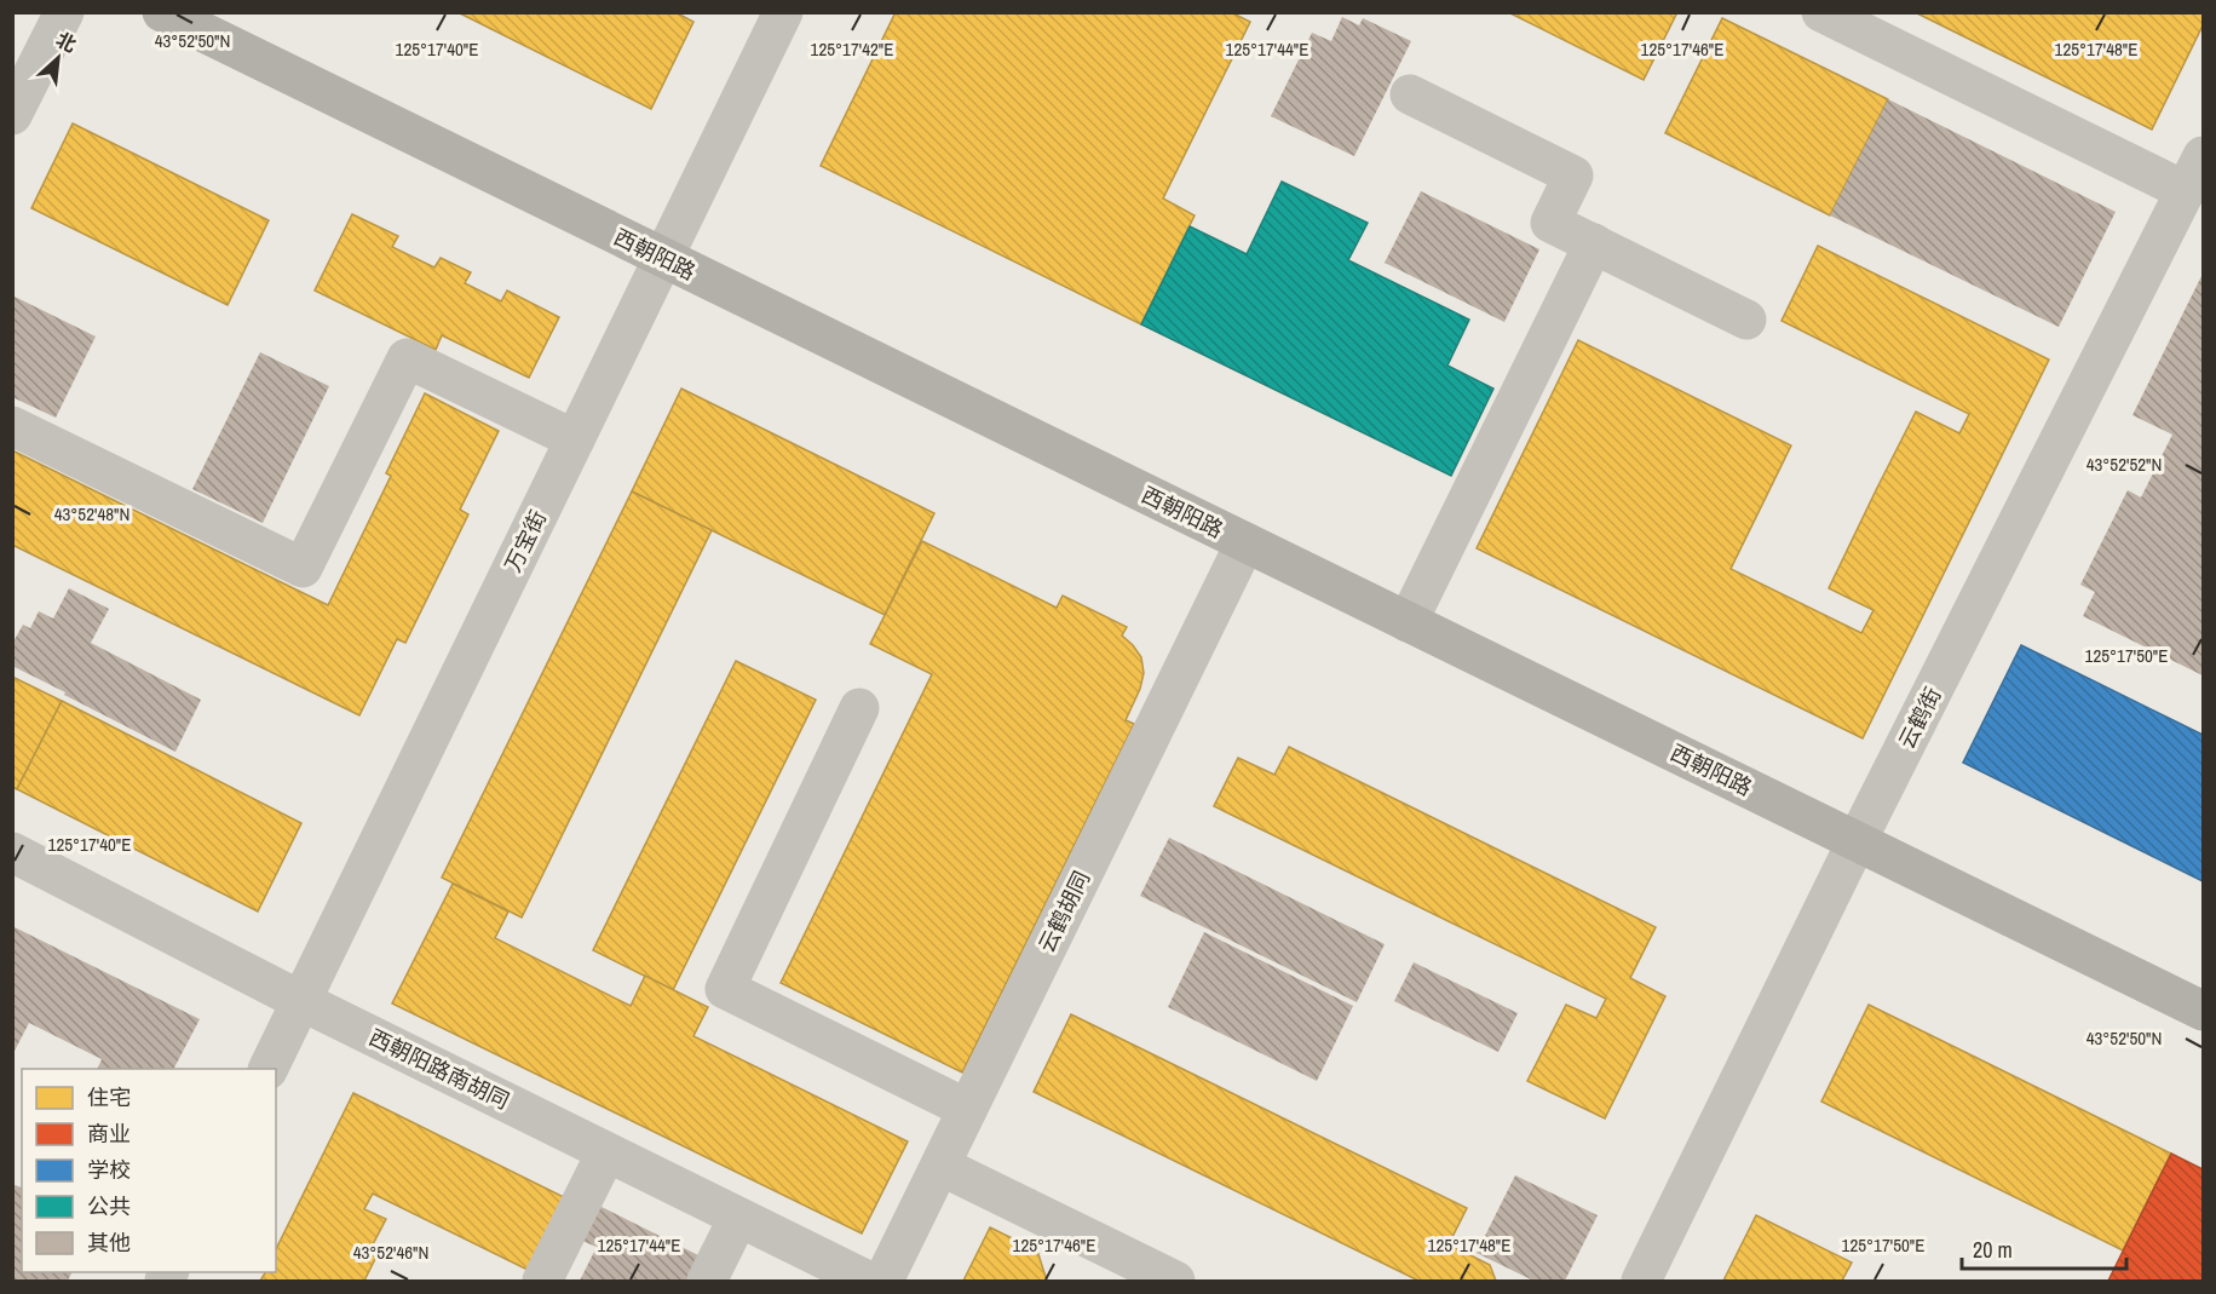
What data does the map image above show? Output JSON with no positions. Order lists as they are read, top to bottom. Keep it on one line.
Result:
{"streets":{"main road":["西朝阳路"],"street":["万宝街","云鹤街","云鹤胡同","西朝阳路南胡同"]},"crossings":[["西朝阳路","万宝街"],["西朝阳路","云鹤街"],["西朝阳路","云鹤胡同"],["万宝街","西朝阳路南胡同"]],"legend":["住宅","商业","学校","公共","其他"],"scale_bar":"20 m","north":"top right","coordinates":["43°52'50\"N","125°17'40\"E","125°17'42\"E","125°17'44\"E","125°17'46\"E","125°17'48\"E","43°52'52\"N","43°52'48\"N","125°17'50\"E","43°52'46\"N"]}
